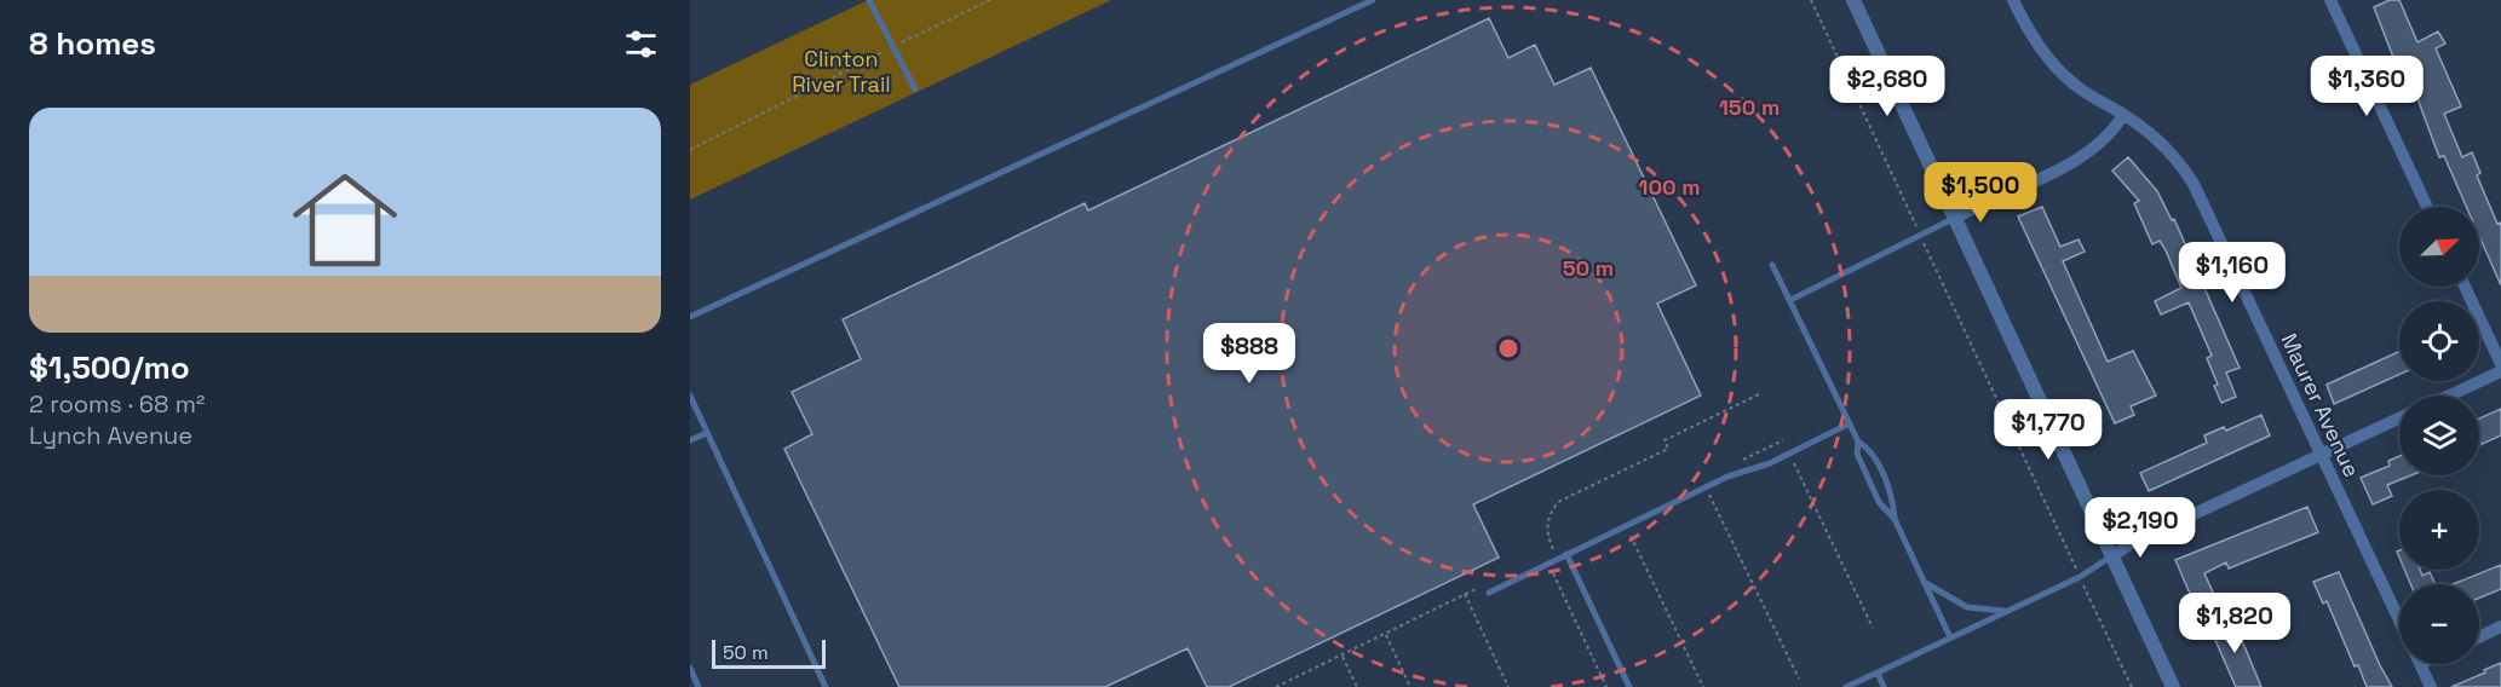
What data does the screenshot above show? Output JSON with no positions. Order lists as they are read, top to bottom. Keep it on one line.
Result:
{"streets":{"street":["Maurer Avenue"]},"parks":["Clinton River Trail"],"scale_bar":"50 m","north":"top right","page":{"heading":"8 homes","price":["$2,680","$1,360","$1,500","$1,160","$888","$1,770","$2,190","$1,820"],"list":[{"name":"$1,500/mo","note":"2 rooms · 68 m² · Lynch Avenue"}],"map_buttons":["+","−"],"scale":"50 m"},"rings":["150 m","100 m","50 m"]}
